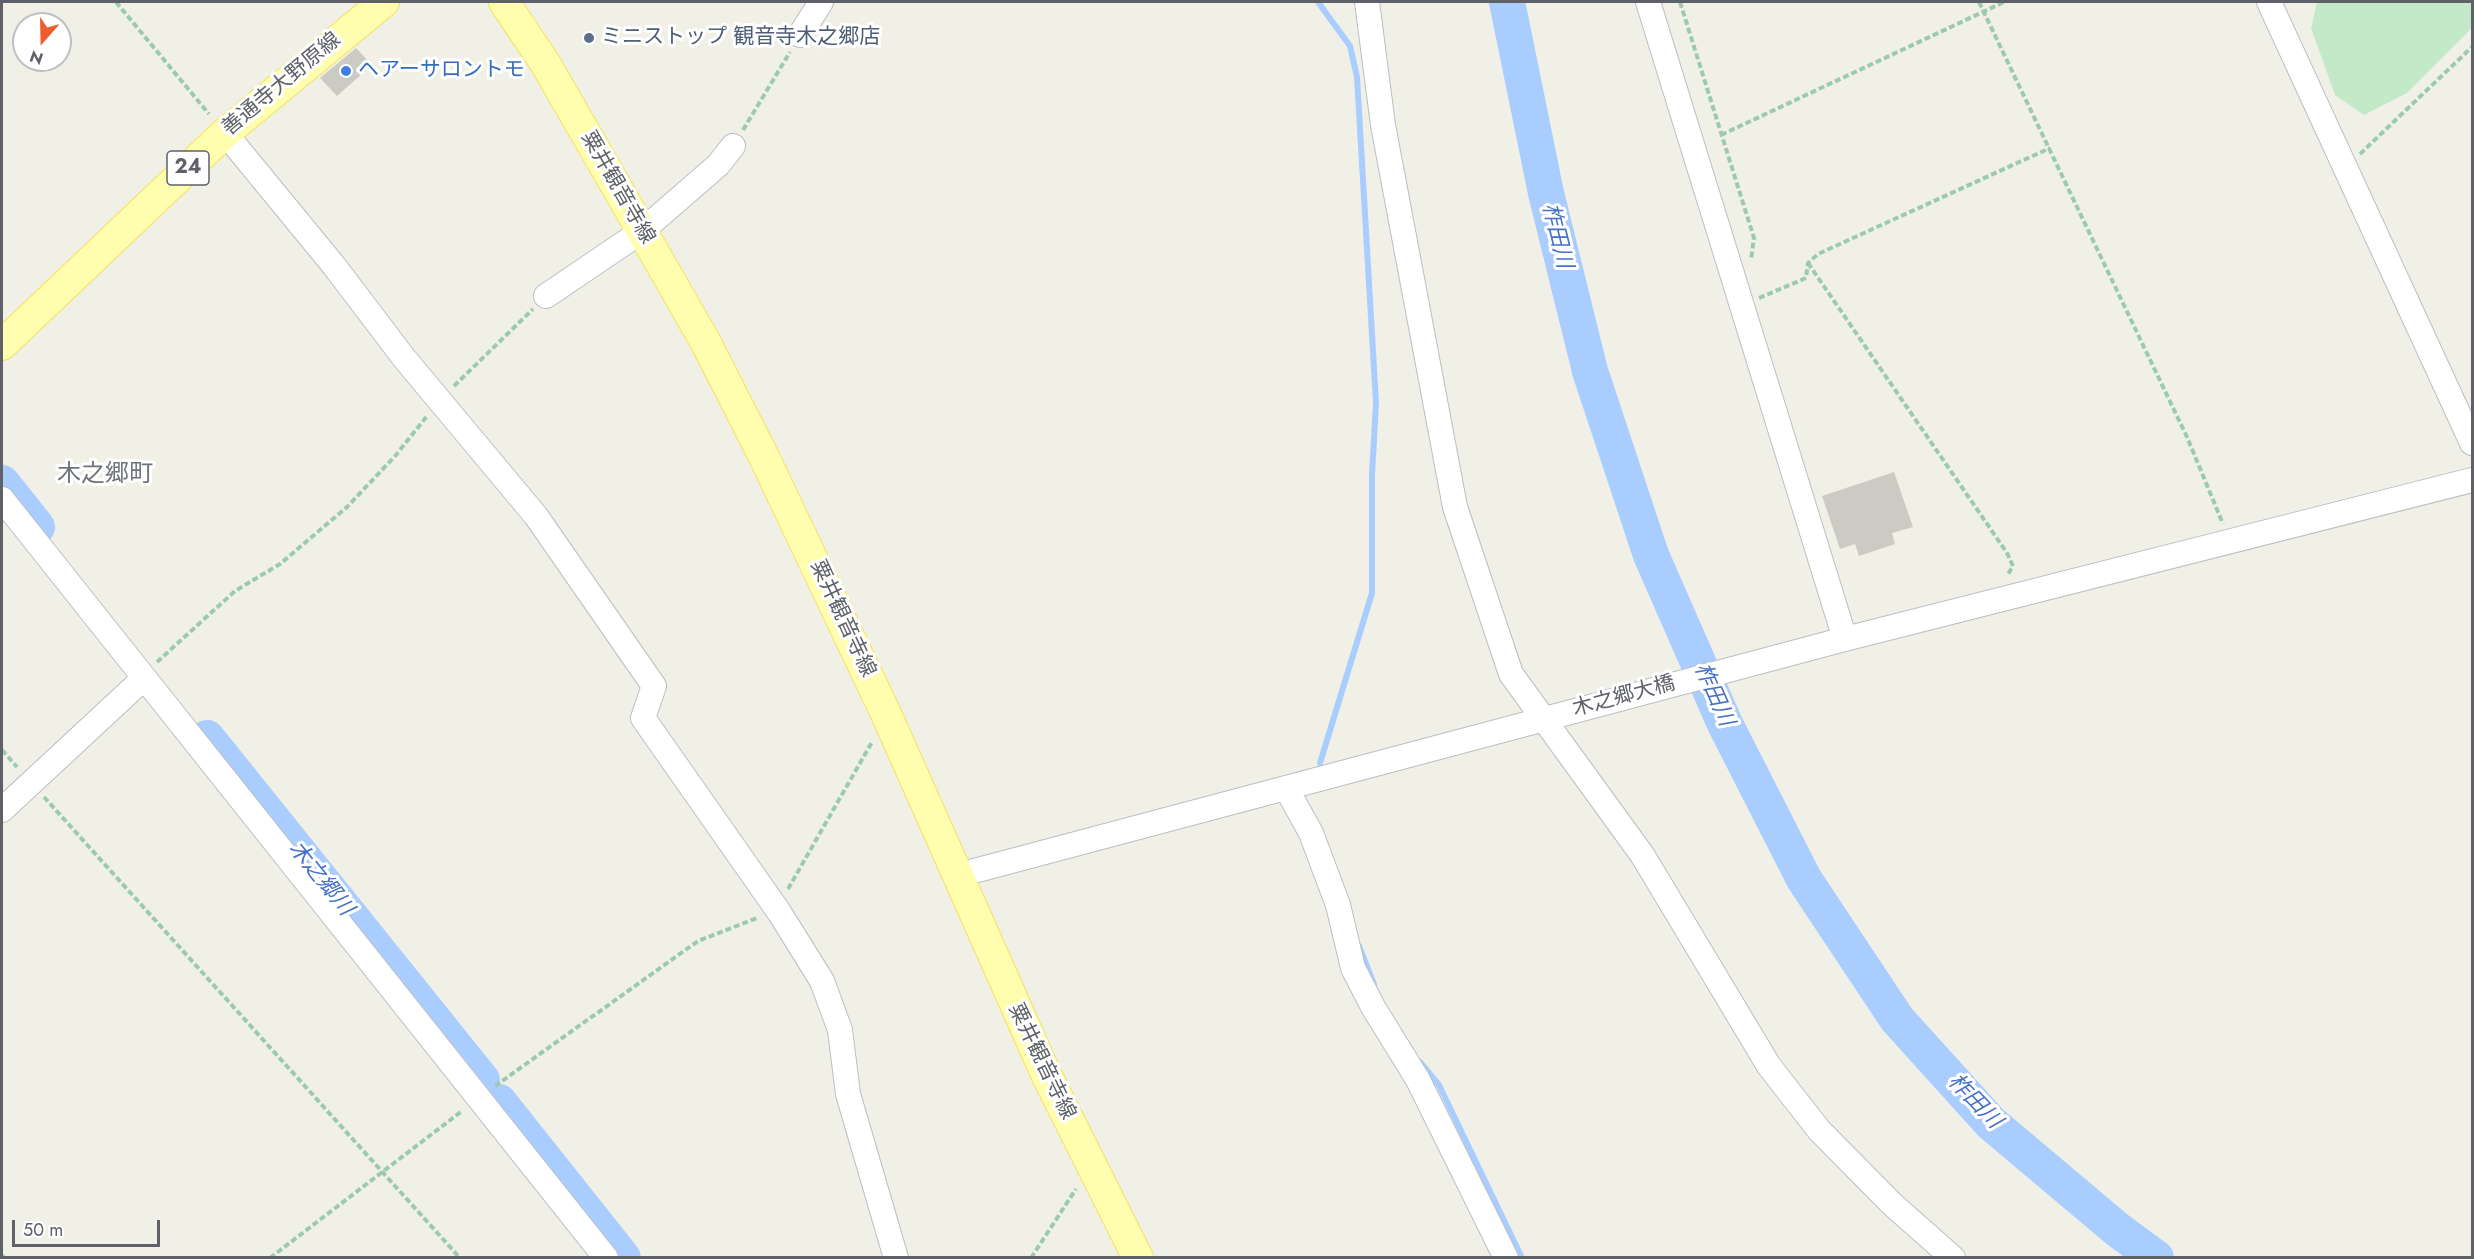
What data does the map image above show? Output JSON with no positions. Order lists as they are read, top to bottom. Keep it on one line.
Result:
{"streets":{"main road":["善通寺大野原線","24","粟井観音寺線"],"street":["木之郷大橋"]},"crossings":[["粟井観音寺線","木之郷大橋"]],"districts":["木之郷町"],"water":["柞田川","木之郷川"],"places":["ミニストップ 観音寺木之郷店","ヘアーサロントモ"],"scale_bar":"50 m","north":"bottom"}
